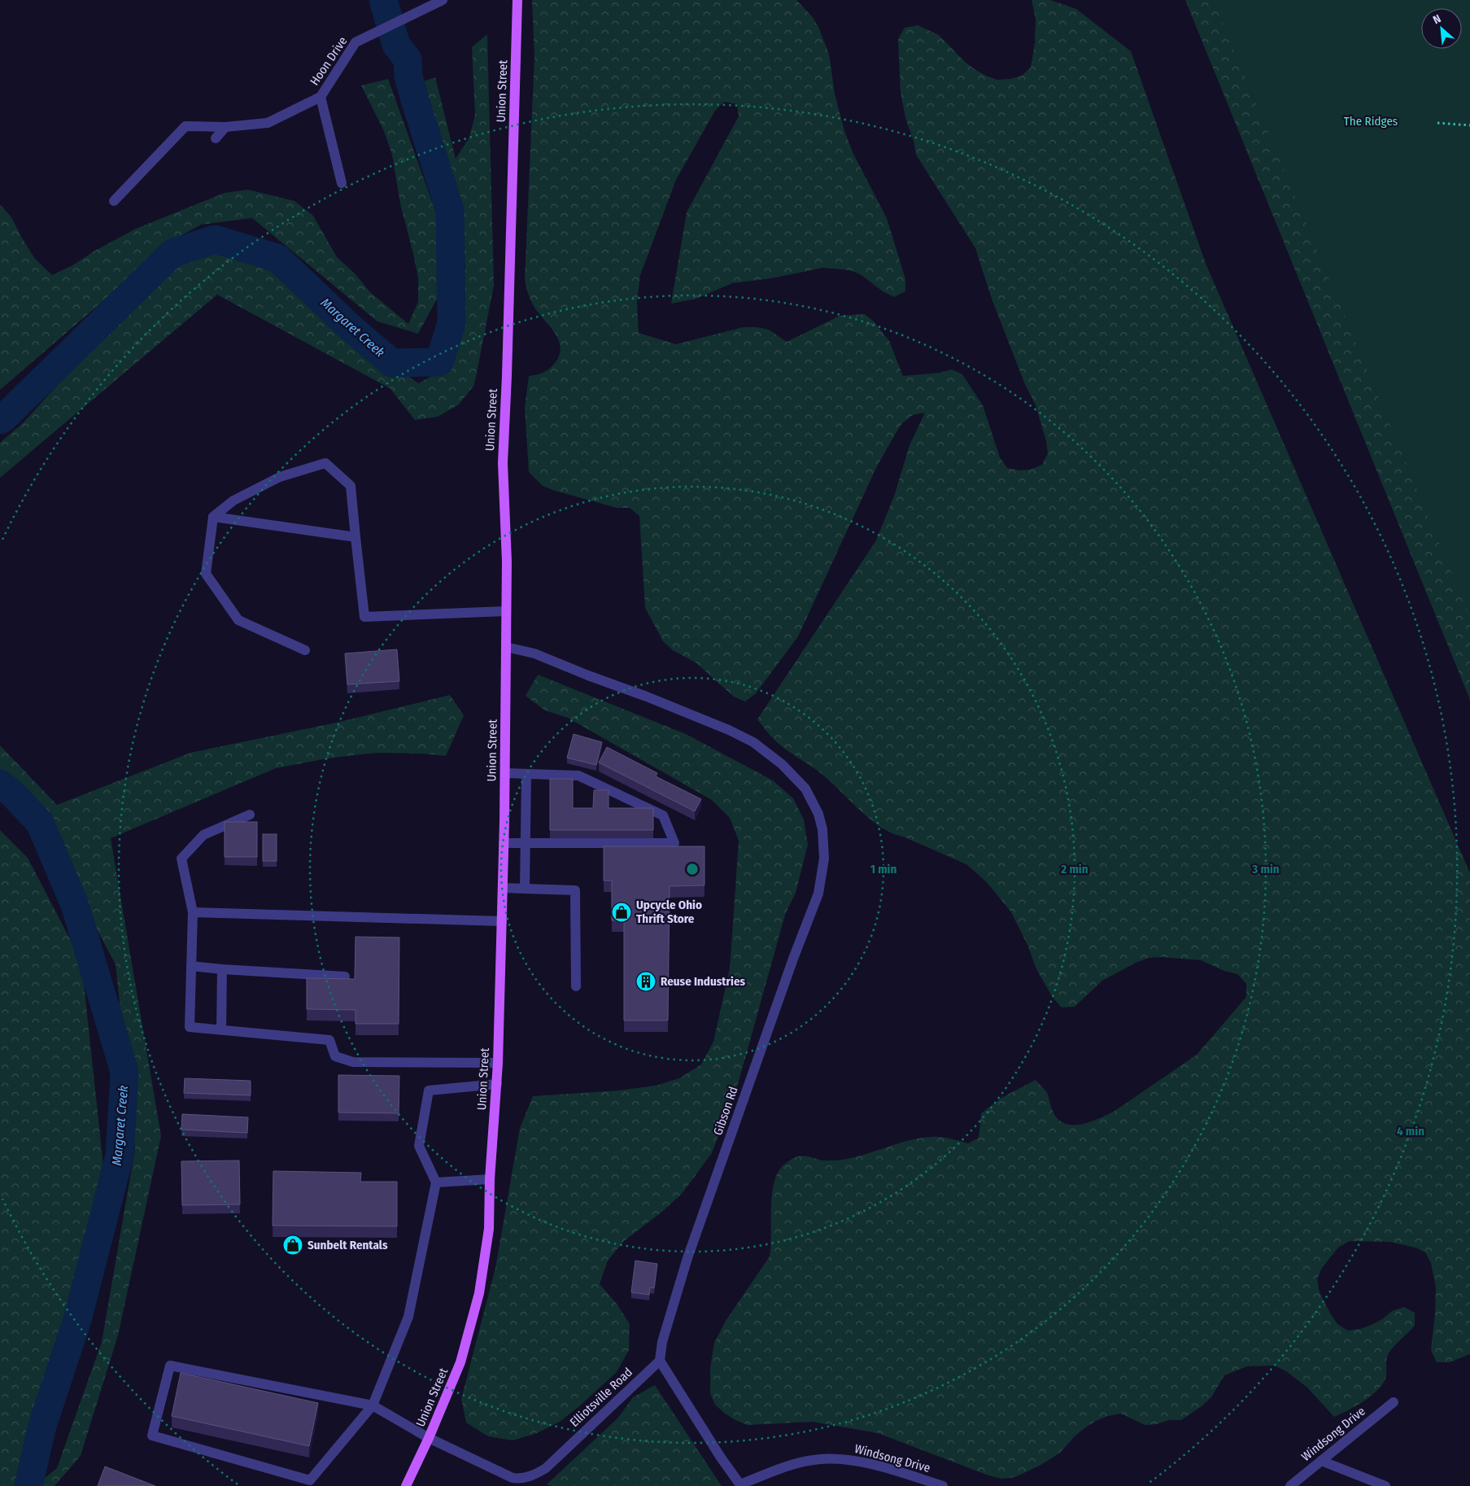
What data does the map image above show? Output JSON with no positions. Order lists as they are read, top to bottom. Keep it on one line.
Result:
{"streets":{"main road":["Union Street"],"street":["Hoon Drive","Gibson Rd","Elliotsville Road","Windsong Drive"]},"crossings":[["Union Street","Gibson Rd"],["Union Street","Elliotsville Road"],["Gibson Rd","Elliotsville Road"]],"water":["Margaret Creek"],"parks":["The Ridges"],"places":{"shop":["Upcycle Ohio Thrift Store","Sunbelt Rentals"],"building":["Reuse Industries"]},"north":"top left","rings":["1 min","2 min","3 min","4 min"]}
